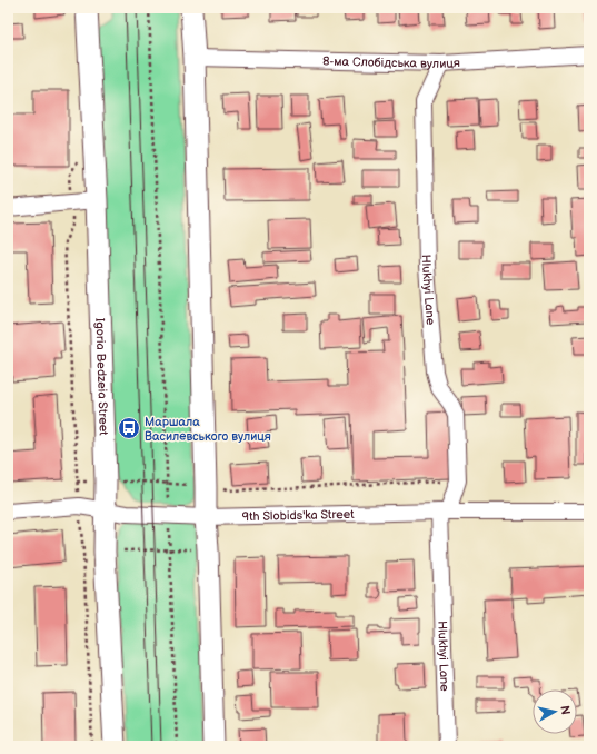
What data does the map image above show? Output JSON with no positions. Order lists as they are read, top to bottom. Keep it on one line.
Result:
{"streets":{"street":["8-ма Слобідська вулиця","Hlukhyi Lane","Igoria Bedzeia Street","9th Slobids'ka Street"]},"crossings":[["8-ма Слобідська вулиця","Hlukhyi Lane"],["Hlukhyi Lane","9th Slobids'ka Street"],["Igoria Bedzeia Street","9th Slobids'ka Street"]],"places":{"bus stop":["Маршала Василевського вулиця"]},"north":"right"}
